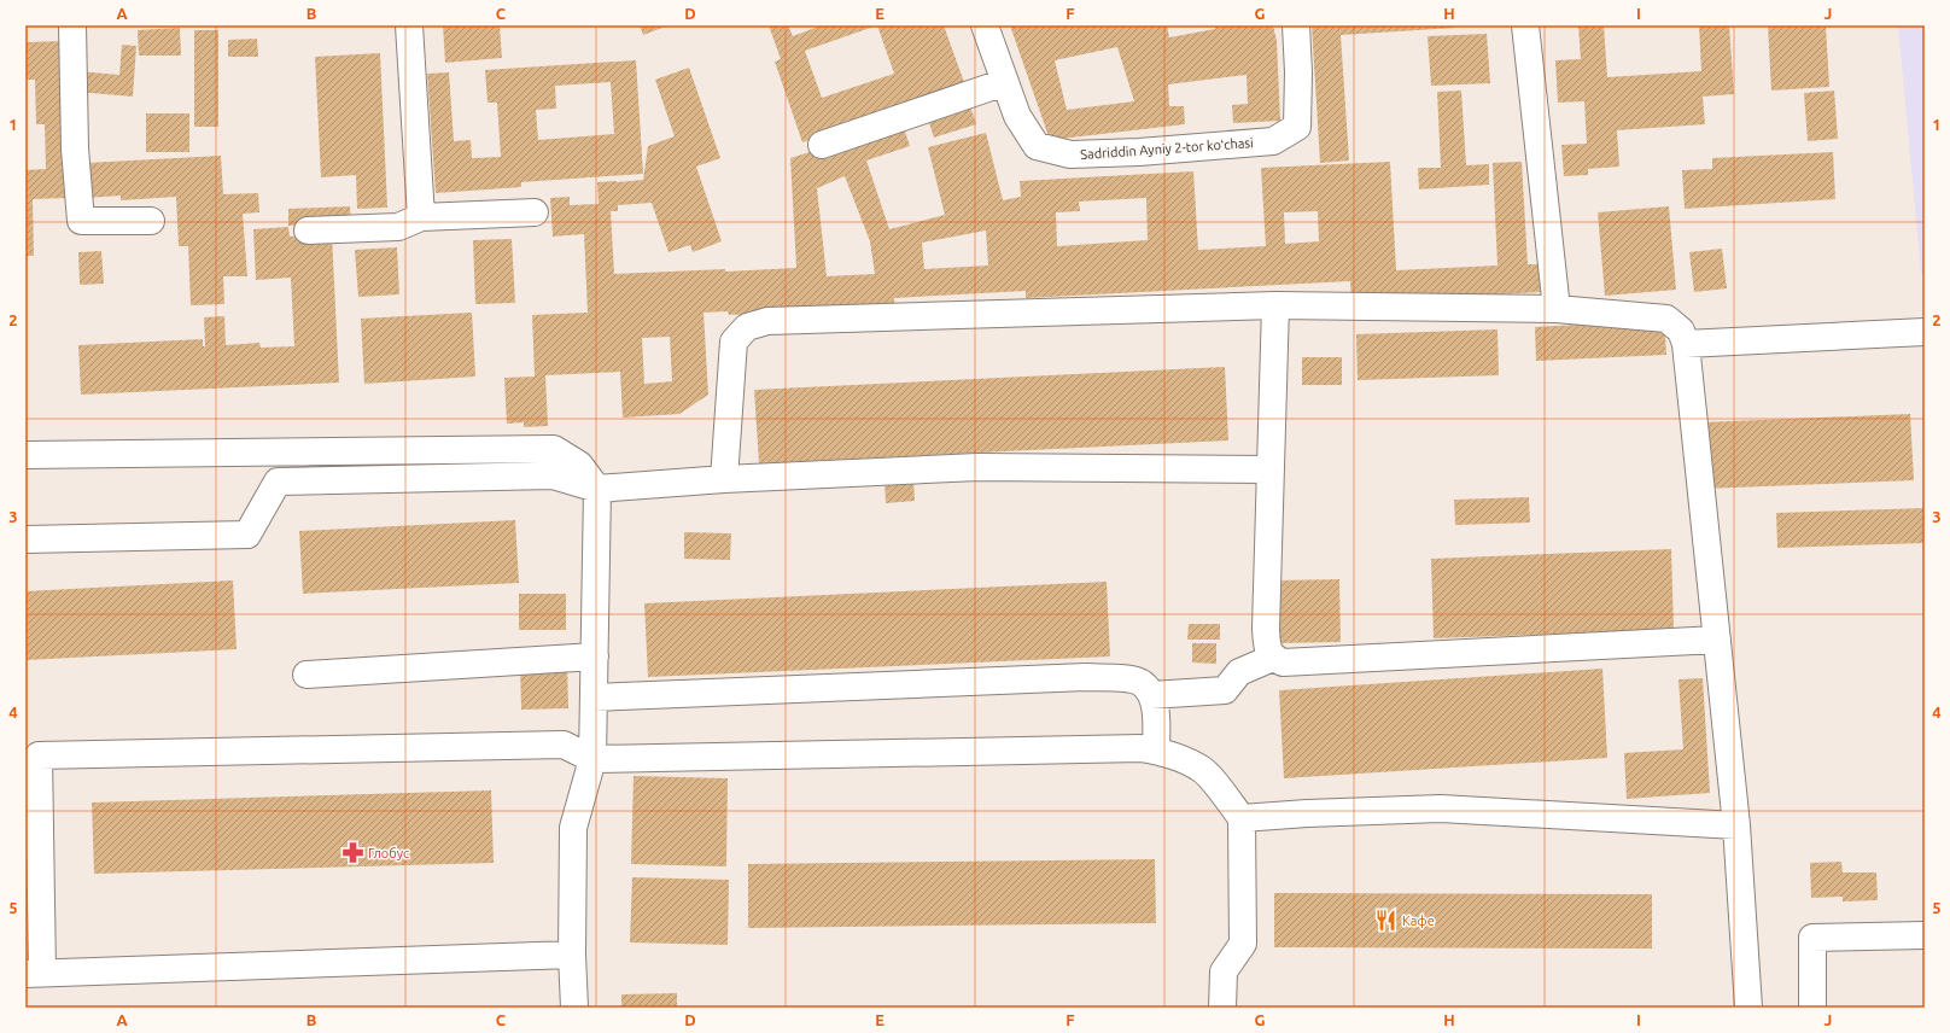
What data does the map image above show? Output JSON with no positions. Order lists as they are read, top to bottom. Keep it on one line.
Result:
{"streets":{"lane":["Sadriddin Ayniy 2-tor koʻchasi"]},"places":{"pharmacy":["Глобус"],"restaurant":["Кафе"]},"grid":{"columns":["A","B","C","D","E","F","G","H","I","J"],"rows":["1","2","3","4","5"]}}
